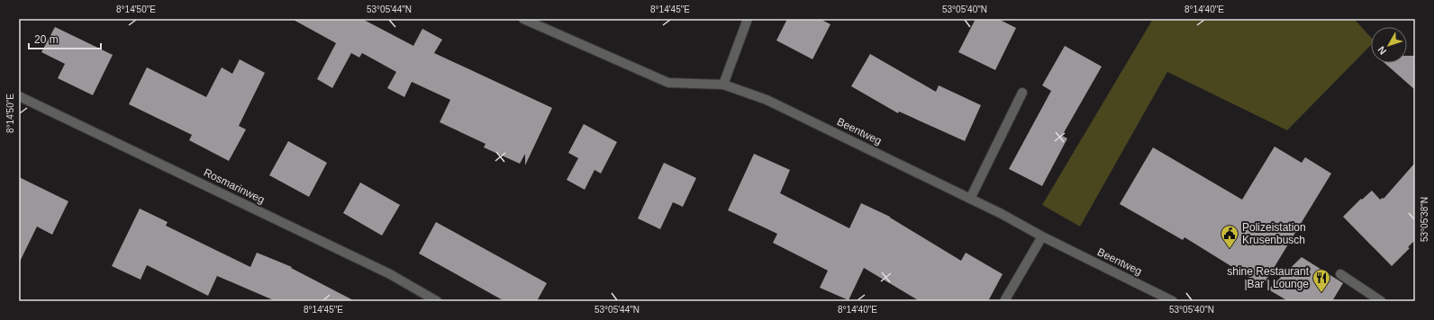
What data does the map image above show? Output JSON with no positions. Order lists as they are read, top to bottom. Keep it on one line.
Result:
{"streets":{"street":["Beentweg","Rosmarinweg"]},"places":{"public building":["Polizeistation Krusenbusch"],"restaurant":["shine Restaurant |Bar | Lounge"]},"scale_bar":"20 m","north":"bottom left","coordinates":["8°14'50\"E","53°05'44\"N","8°14'45\"E","53°05'40\"N","8°14'40\"E","53°05'38\"N"]}
